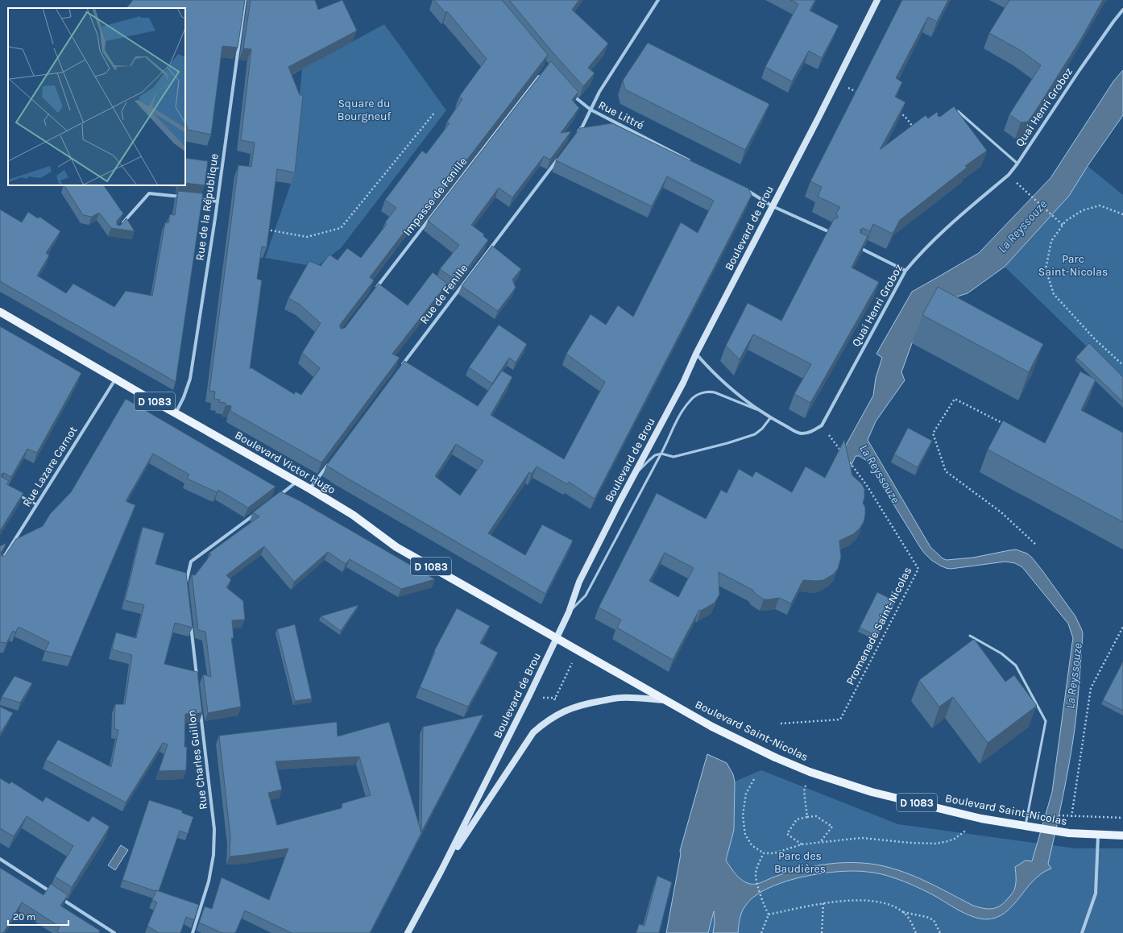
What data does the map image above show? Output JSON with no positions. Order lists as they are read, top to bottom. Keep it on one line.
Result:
{"streets":{"main road":["Boulevard de Brou","D 1083","Boulevard Victor Hugo","Boulevard Saint-Nicolas"],"street":["Quai Henri Groboz","Rue Littré","Impasse de Fenille","Rue de la République","Rue de Fenille","Rue Lazare Carnot","Rue Charles Guillon"],"path":["Promenade Saint-Nicolas"]},"crossings":[["Quai Henri Groboz","Boulevard de Brou"],["Rue de la République","Boulevard Victor Hugo"],["Boulevard de Brou","Boulevard Victor Hugo"],["Boulevard de Brou","Boulevard Saint-Nicolas"],["Boulevard Victor Hugo","Rue Lazare Carnot"],["Boulevard Victor Hugo","Boulevard Saint-Nicolas"]],"water":["La Reyssouze"],"parks":["Square du Bourgneuf","Parc Saint-Nicolas","Parc des Baudières"],"scale_bar":"20 m"}
